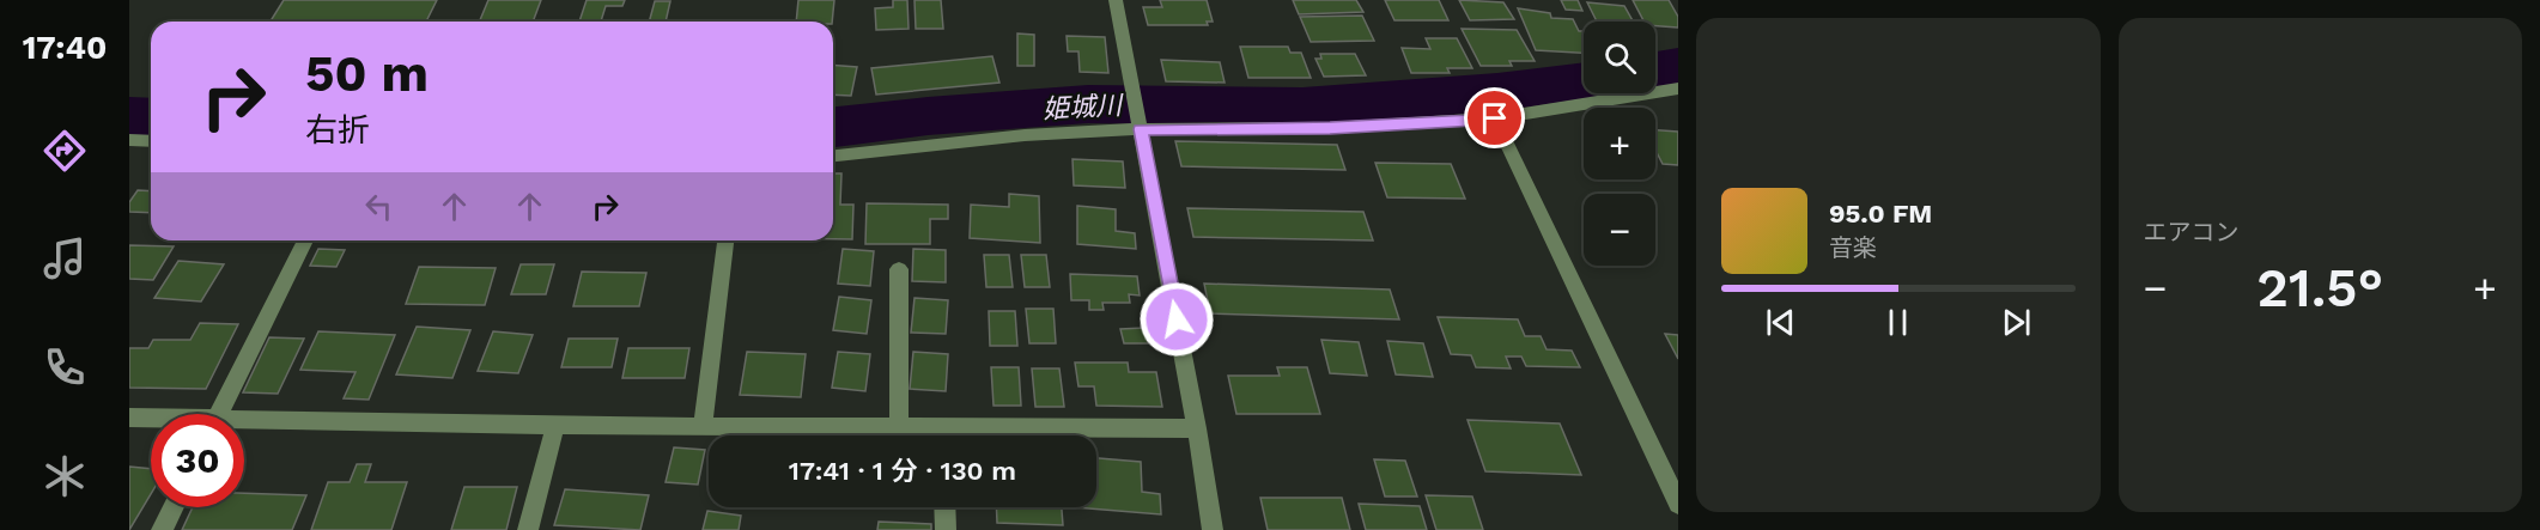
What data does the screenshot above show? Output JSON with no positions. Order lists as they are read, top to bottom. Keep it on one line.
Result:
{"water":["姫城川"],"page":{"tabs":"17:40","tile":"エアコン","map_buttons":["+","−"],"turn":["50 m","右折"],"song":["95.0 FM","音楽"],"heat":["−","21.5°","+"],"limit":"30","trip":"17:41 · 1 分 · 130 m"}}
